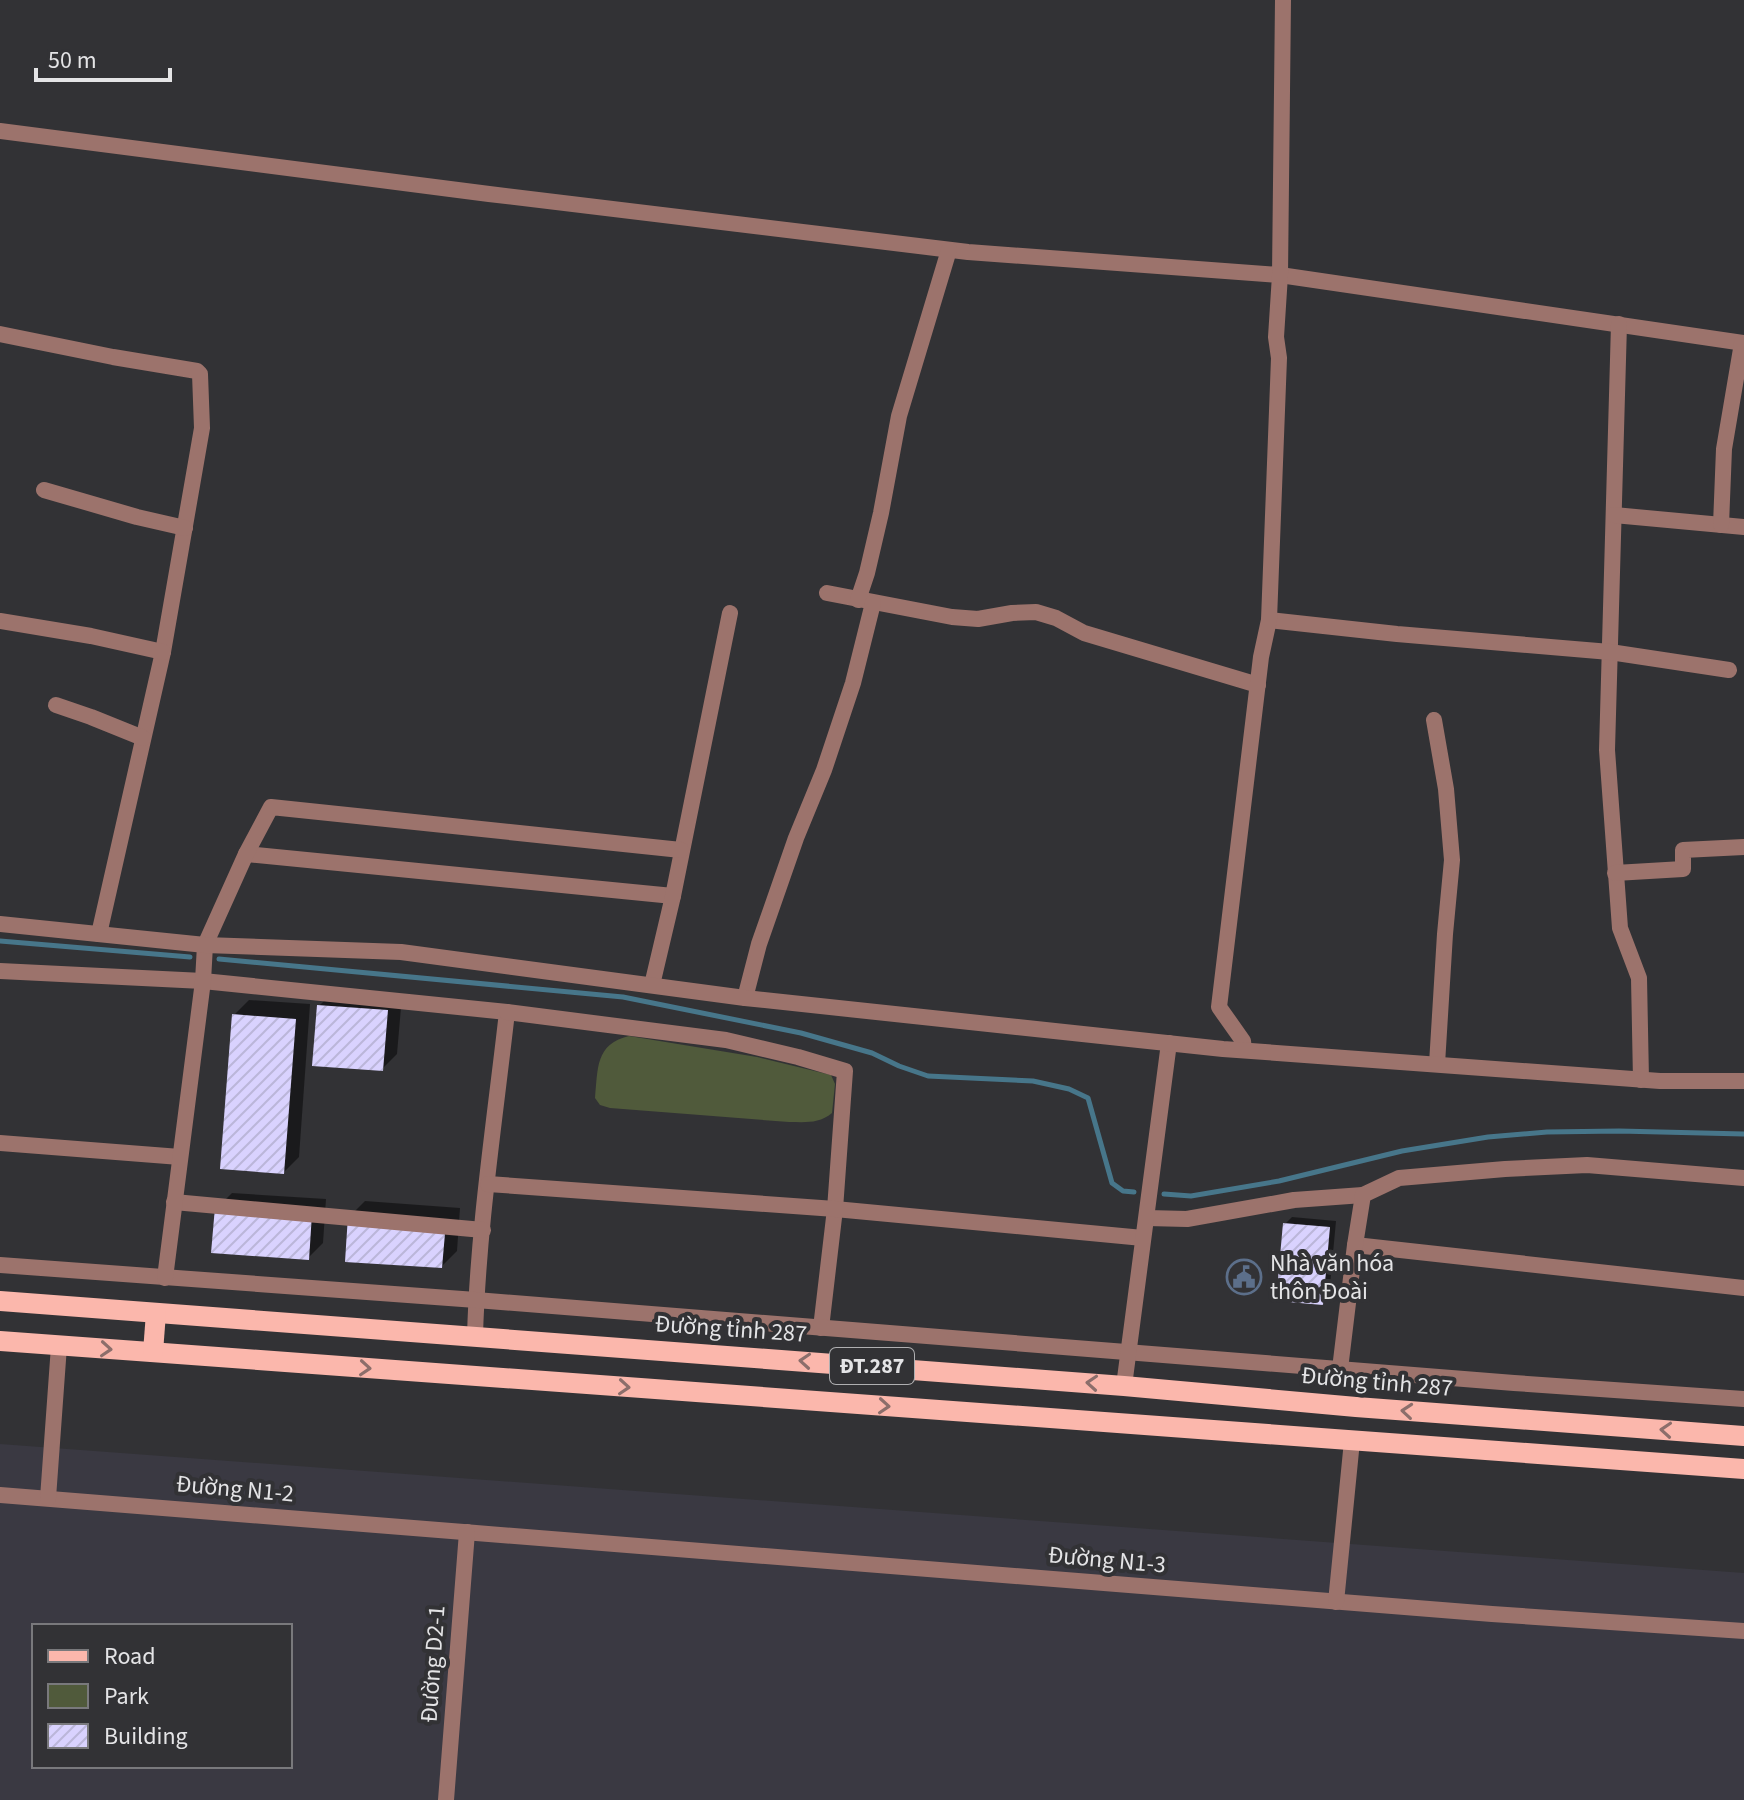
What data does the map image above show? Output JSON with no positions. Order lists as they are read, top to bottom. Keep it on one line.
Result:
{"streets":{"main road":["Đường tỉnh 287","ĐT.287"],"street":["Đường N1-2","Đường N1-3","Đường D2-1"]},"crossings":[["Đường N1-2","Đường N1-3"],["Đường N1-2","Đường D2-1"],["Đường N1-3","Đường D2-1"]],"places":{"public building":["Nhà văn hóa thôn Đoài"]},"legend":["Road","Park","Building"],"scale_bar":"50 m"}
